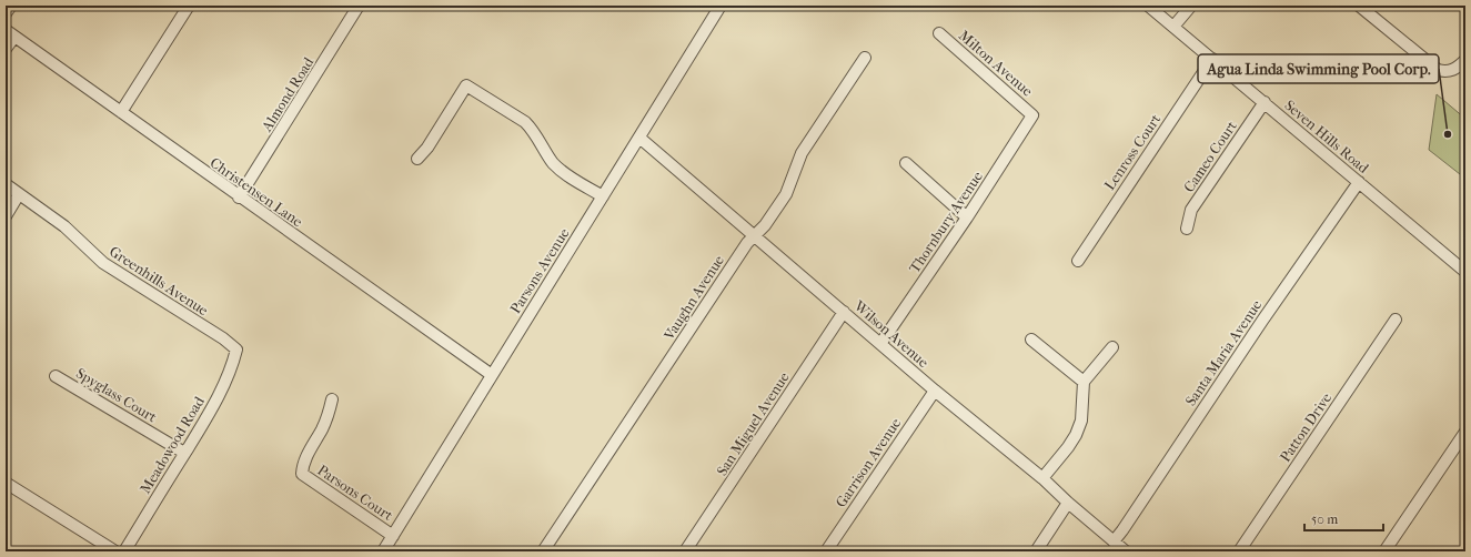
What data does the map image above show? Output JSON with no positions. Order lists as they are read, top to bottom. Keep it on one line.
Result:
{"streets":{"street":["Milton Avenue","Almond Road","Seven Hills Road","Lenross Court","Cameo Court","Christensen Lane","Thornbury Avenue","Parsons Avenue","Greenhills Avenue","Vaughn Avenue","Wilson Avenue","Santa Maria Avenue","Spyglass Court","San Miguel Avenue","Patton Drive","Meadowood Road","Garrison Avenue","Parsons Court"]},"crossings":[["Milton Avenue","Thornbury Avenue"],["Almond Road","Christensen Lane"],["Seven Hills Road","Lenross Court"],["Seven Hills Road","Cameo Court"],["Seven Hills Road","Santa Maria Avenue"],["Christensen Lane","Parsons Avenue"],["Thornbury Avenue","Wilson Avenue"],["Parsons Avenue","Wilson Avenue"],["Parsons Avenue","Parsons Court"],["Greenhills Avenue","Meadowood Road"],["Vaughn Avenue","Wilson Avenue"],["Wilson Avenue","Santa Maria Avenue"],["Wilson Avenue","San Miguel Avenue"],["Wilson Avenue","Garrison Avenue"],["Spyglass Court","Meadowood Road"]],"places":["Agua Linda Swimming Pool Corp."],"scale_bar":"50 m"}
